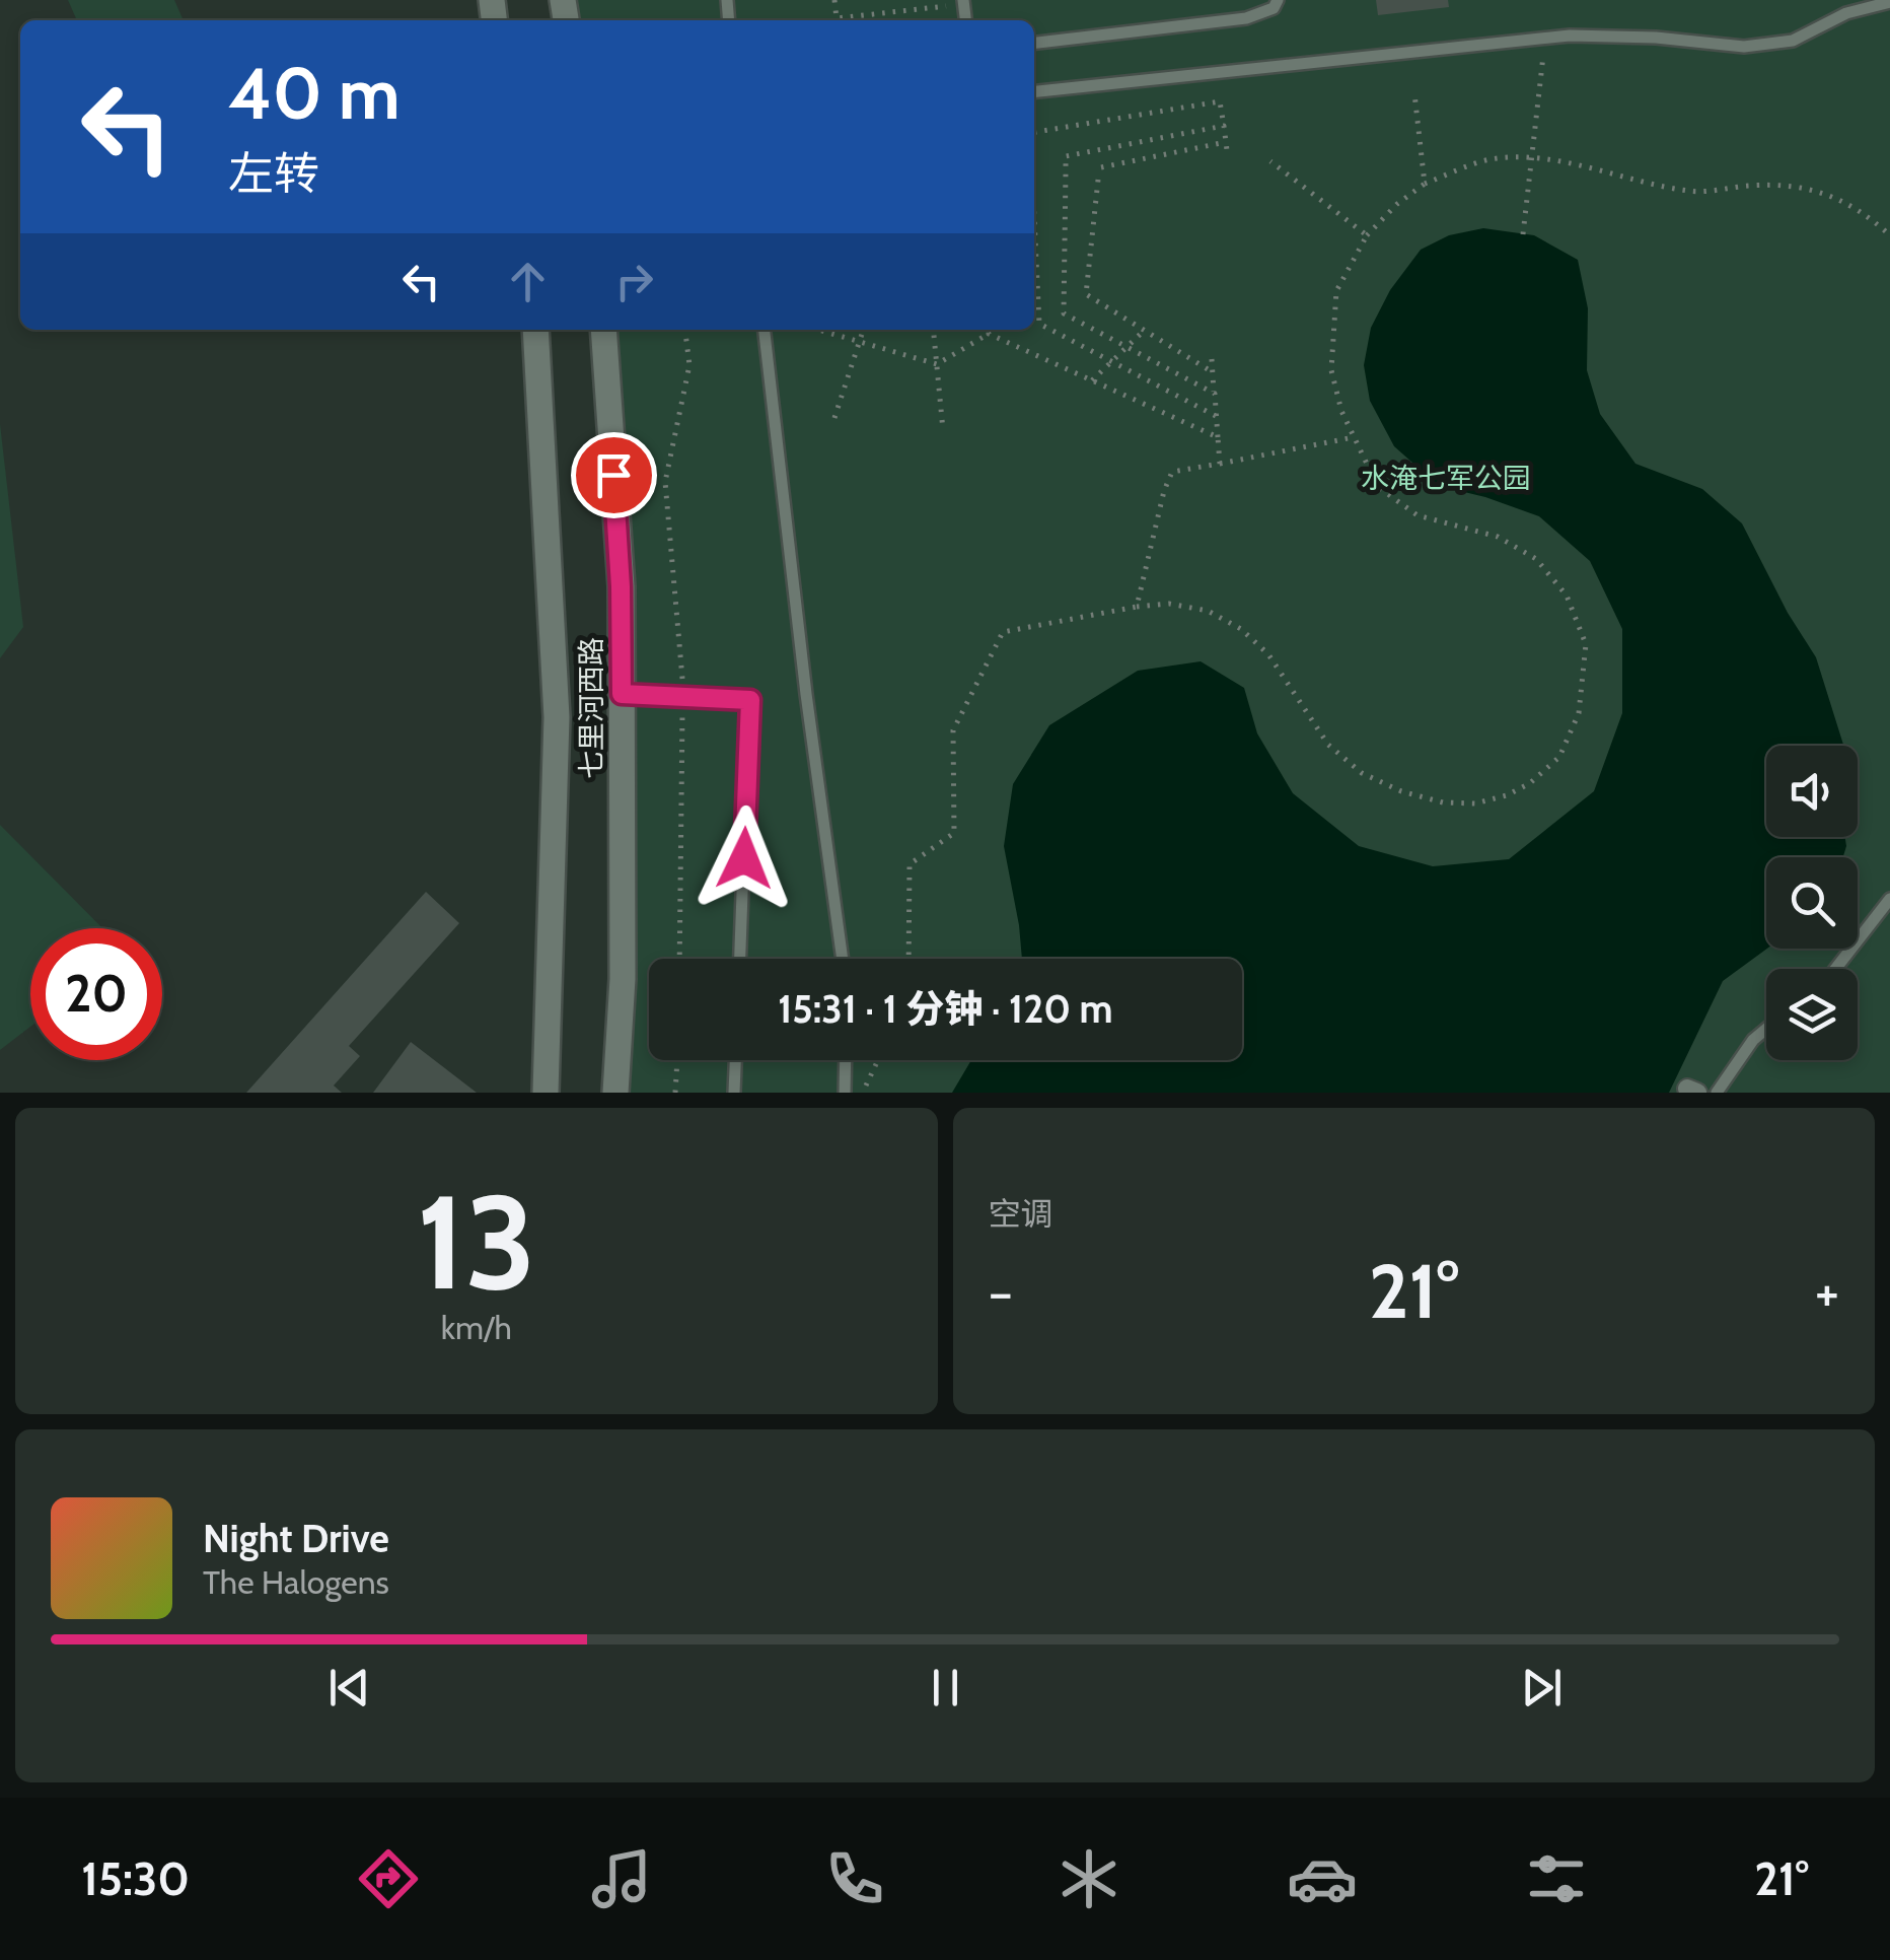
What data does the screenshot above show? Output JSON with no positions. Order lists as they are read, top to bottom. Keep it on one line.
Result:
{"streets":{"street":["七里河西路"]},"parks":["水淹七军公园"],"page":{"turn":["40 m","左转"],"limit":"20","trip":"15:31 · 1 分钟 · 120 m","tile":[["13","km/h"],"空调"],"heat":["−","21°","+"],"song":["Night Drive","The Halogens"],"tabs":["15:30","21°"]}}
